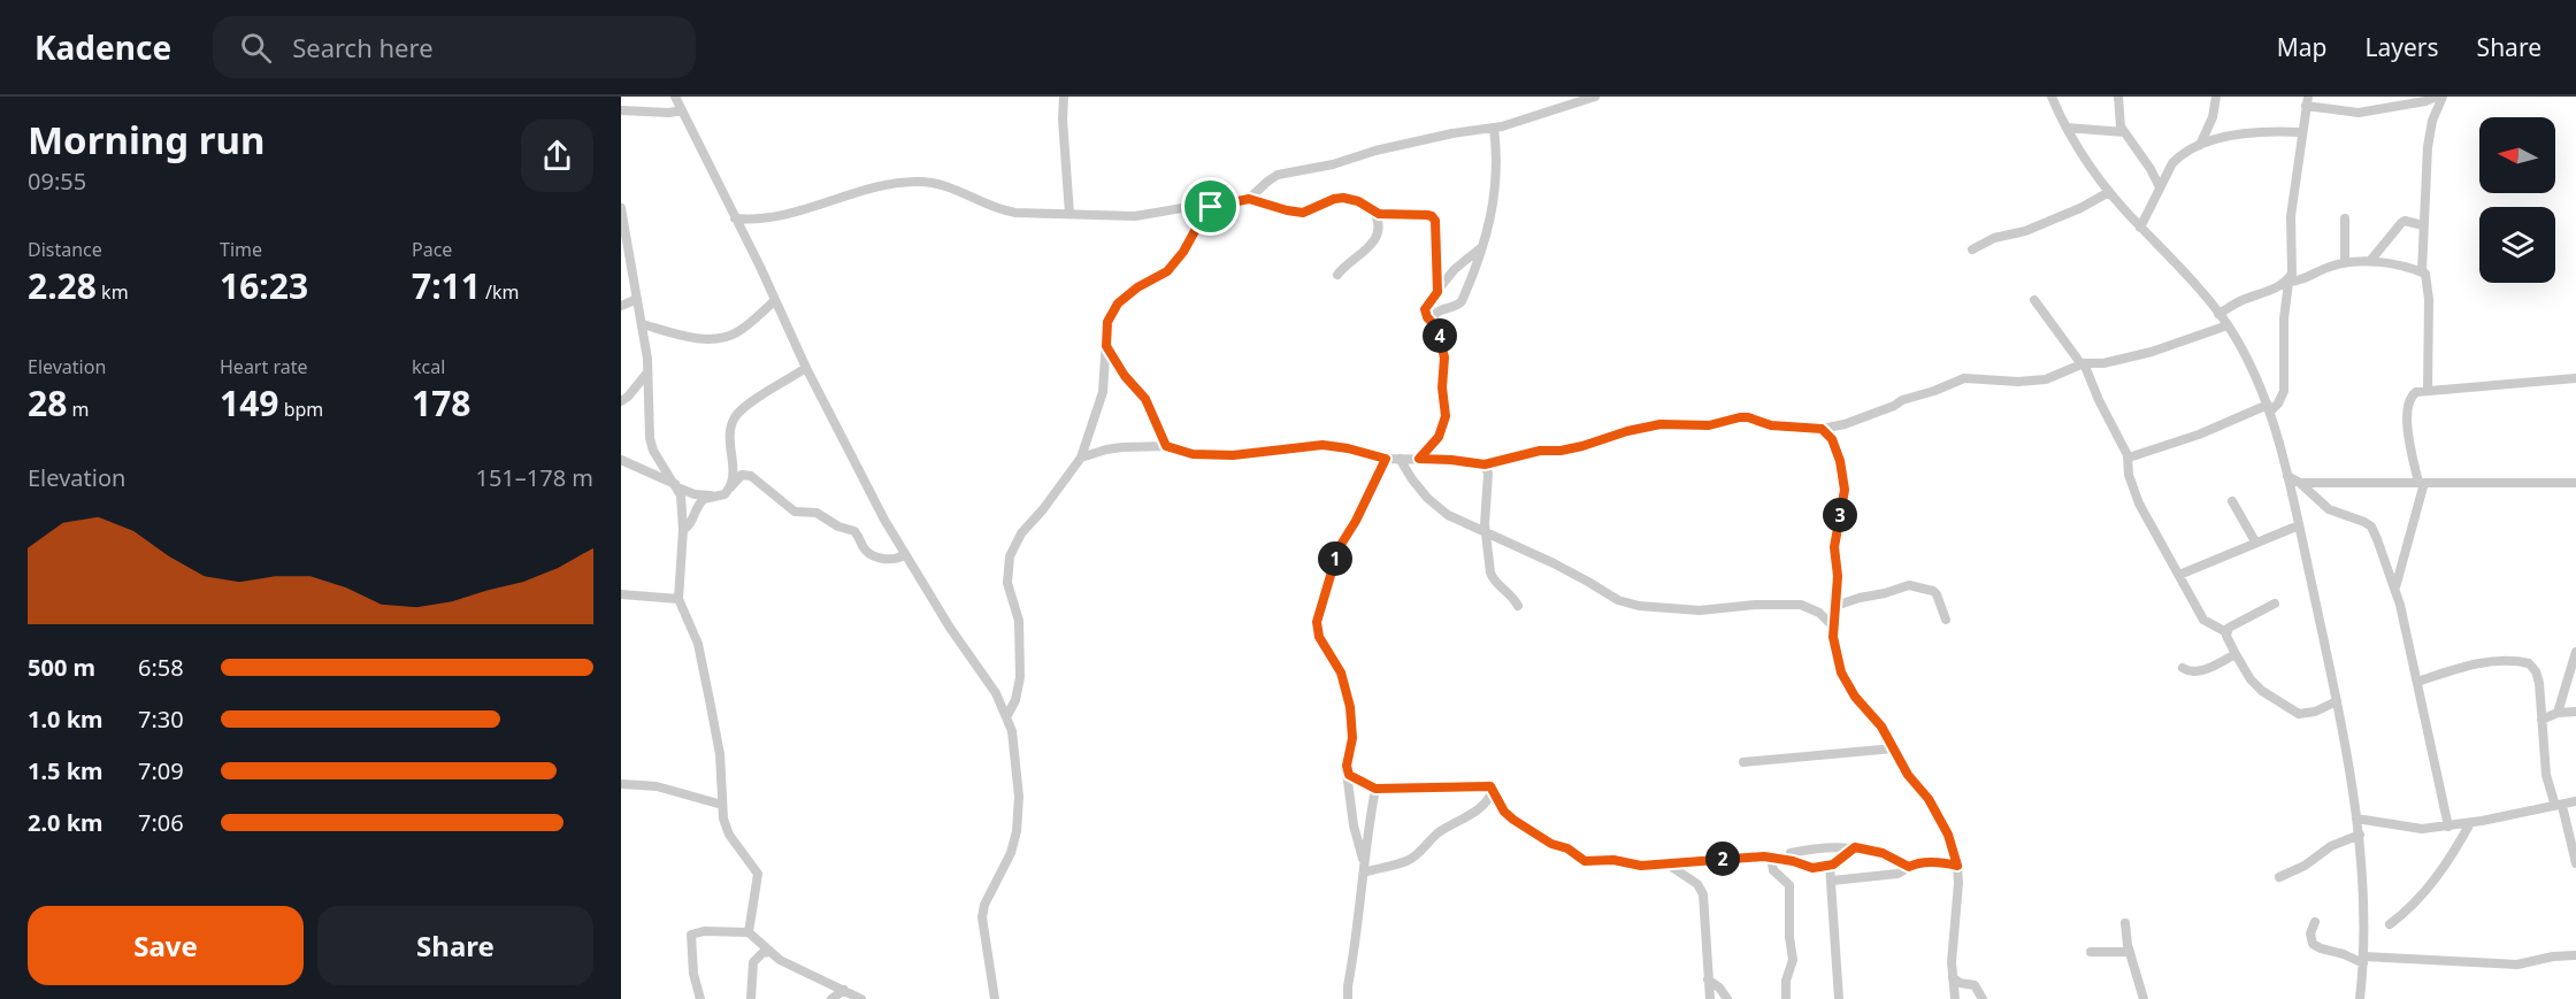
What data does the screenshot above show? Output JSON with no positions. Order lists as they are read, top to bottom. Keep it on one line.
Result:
{"north":"left","page":{"header":"Kadence","search":"Search here","nav":["Map","Layers","Share"],"heading":["Morning run","09:55"],"stats":[["Distance","2.28 km"],["Time","16:23"],["Pace","7:11 /km"],["Elevation","28 m"],["Heart rate","149 bpm"],["kcal","178"]],"pins":["4","3","1","2"],"chart":["Elevation","151–178 m"],"list":[{"name":"500 m","note":"6:58"},{"name":"1.0 km","note":"7:30"},{"name":"1.5 km","note":"7:09"},{"name":"2.0 km","note":"7:06"}],"buttons":["Save","Share"]}}
